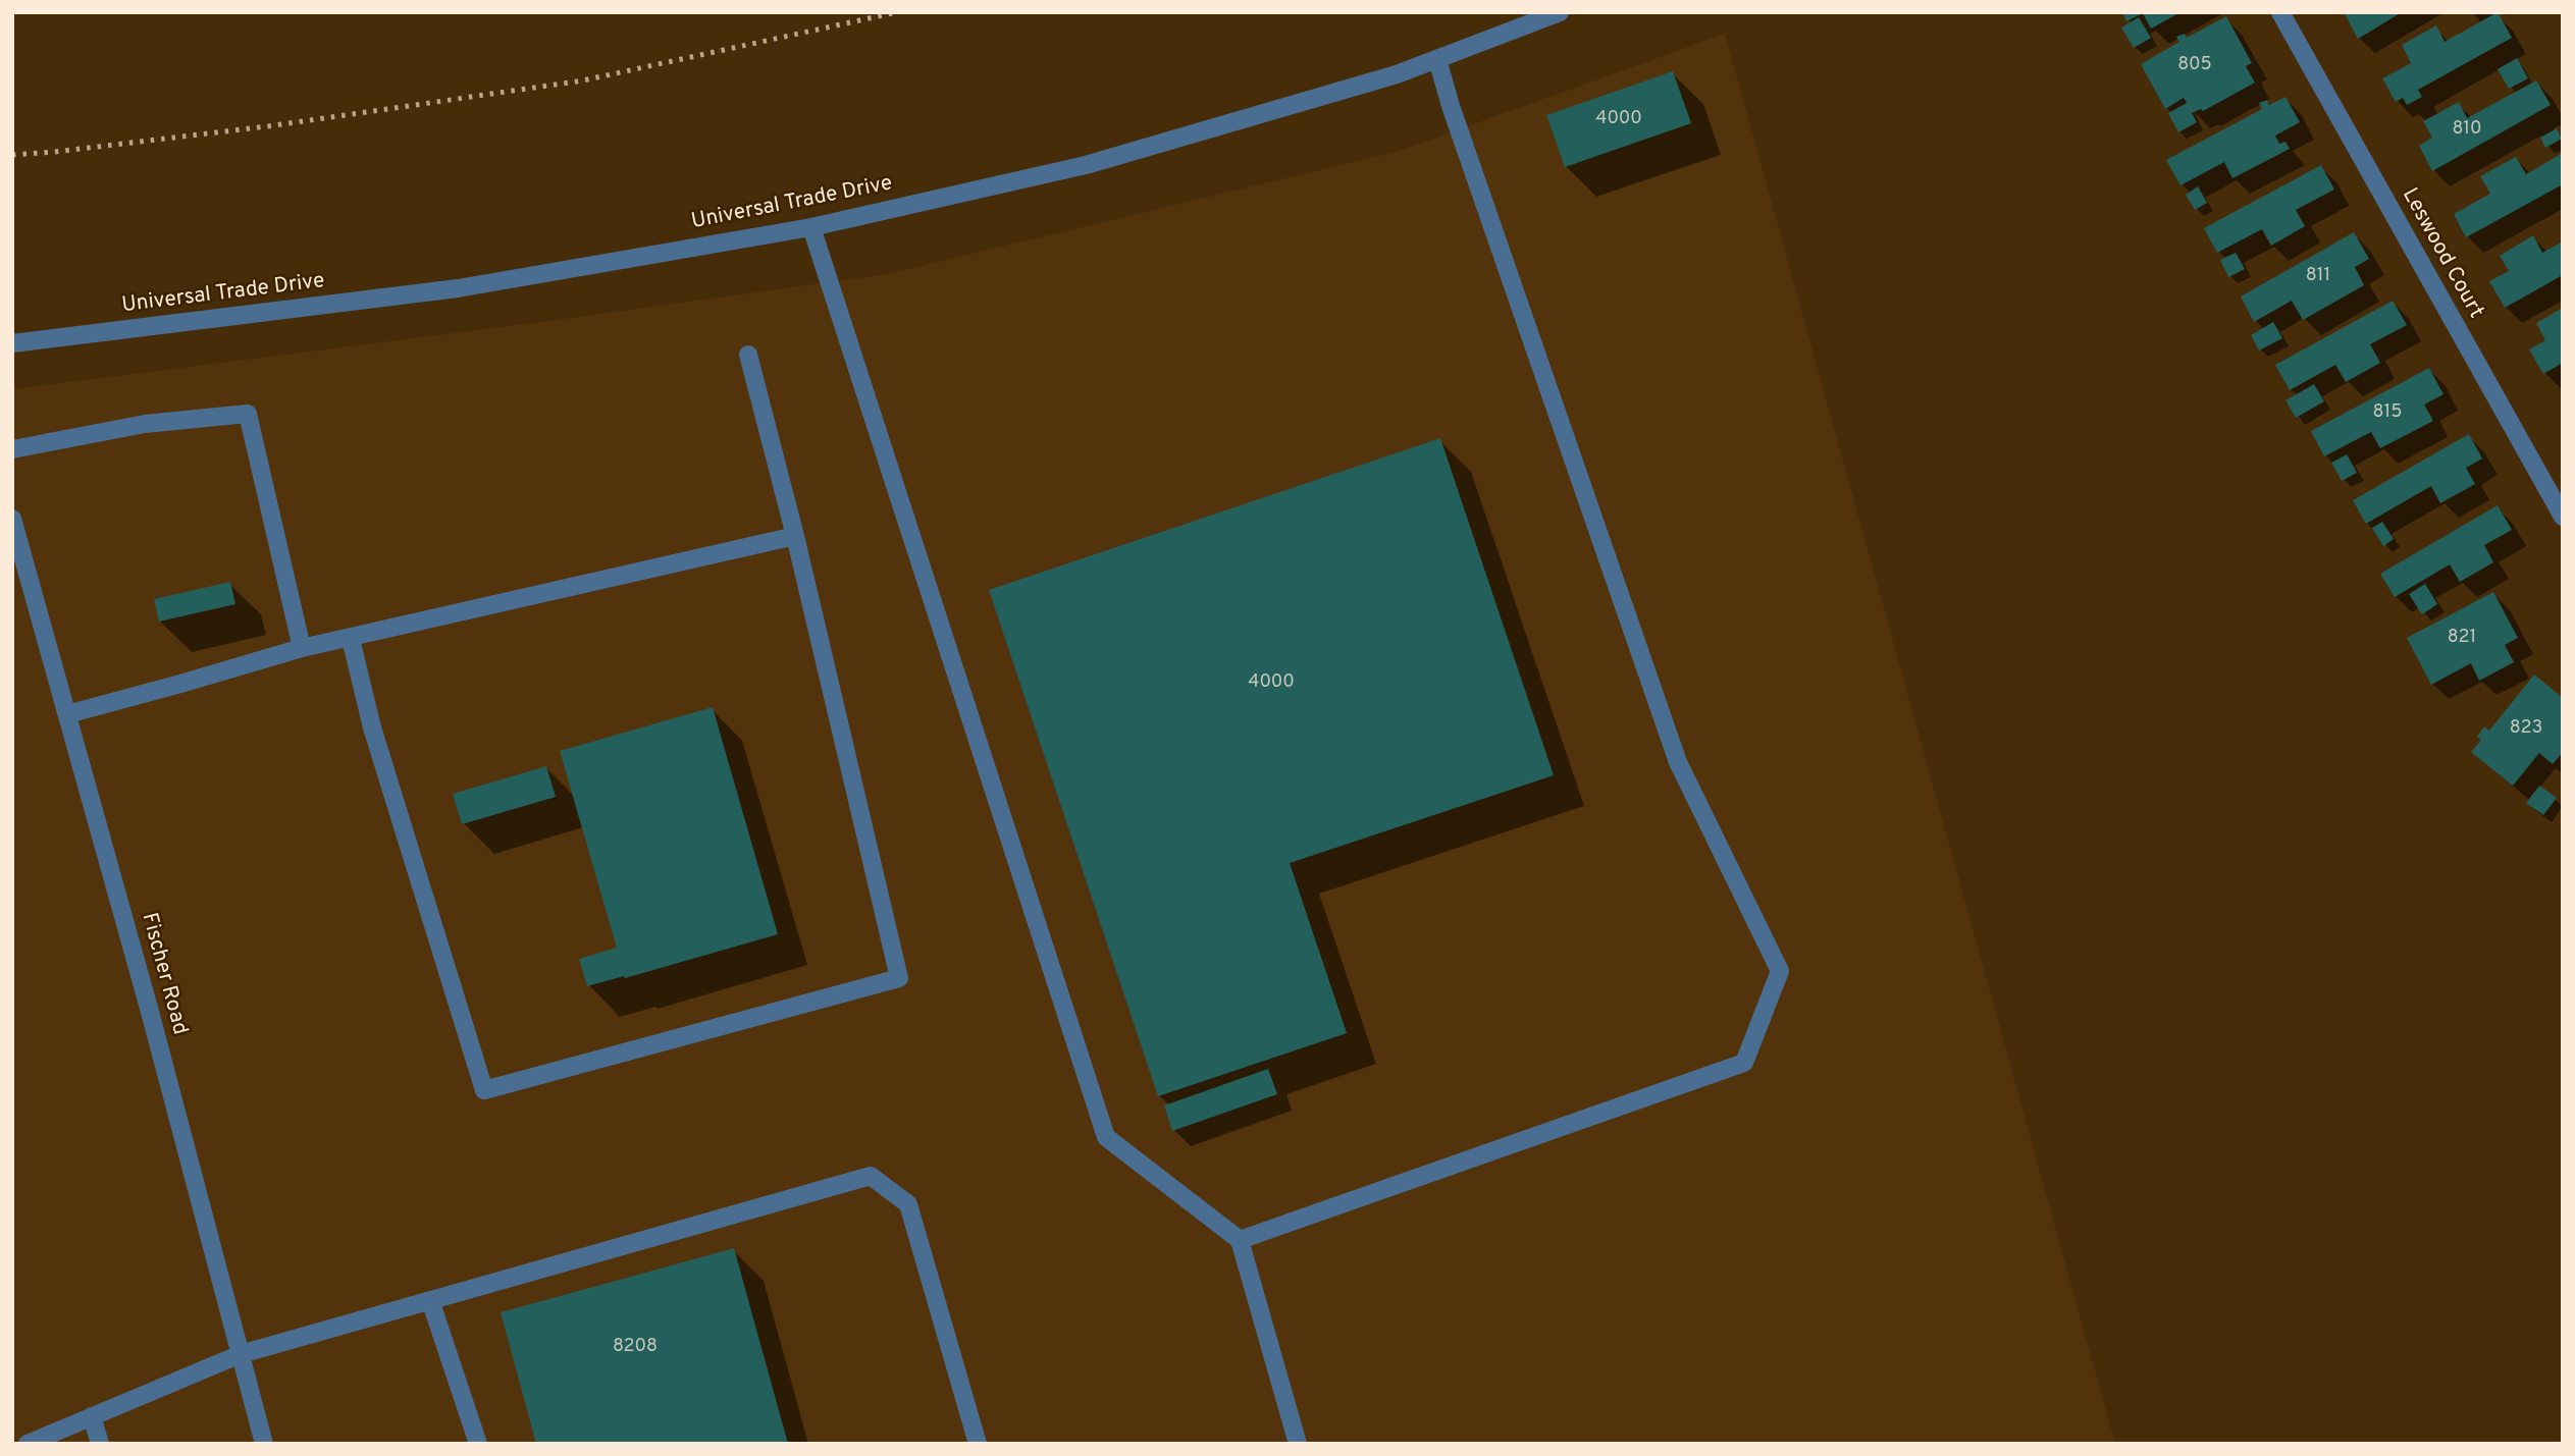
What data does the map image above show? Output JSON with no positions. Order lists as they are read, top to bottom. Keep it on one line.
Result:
{"streets":{"street":["Universal Trade Drive","Leswood Court","Fischer Road"]},"house_numbers":["805","4000","810","811","815","821","4000","823","8208"]}
